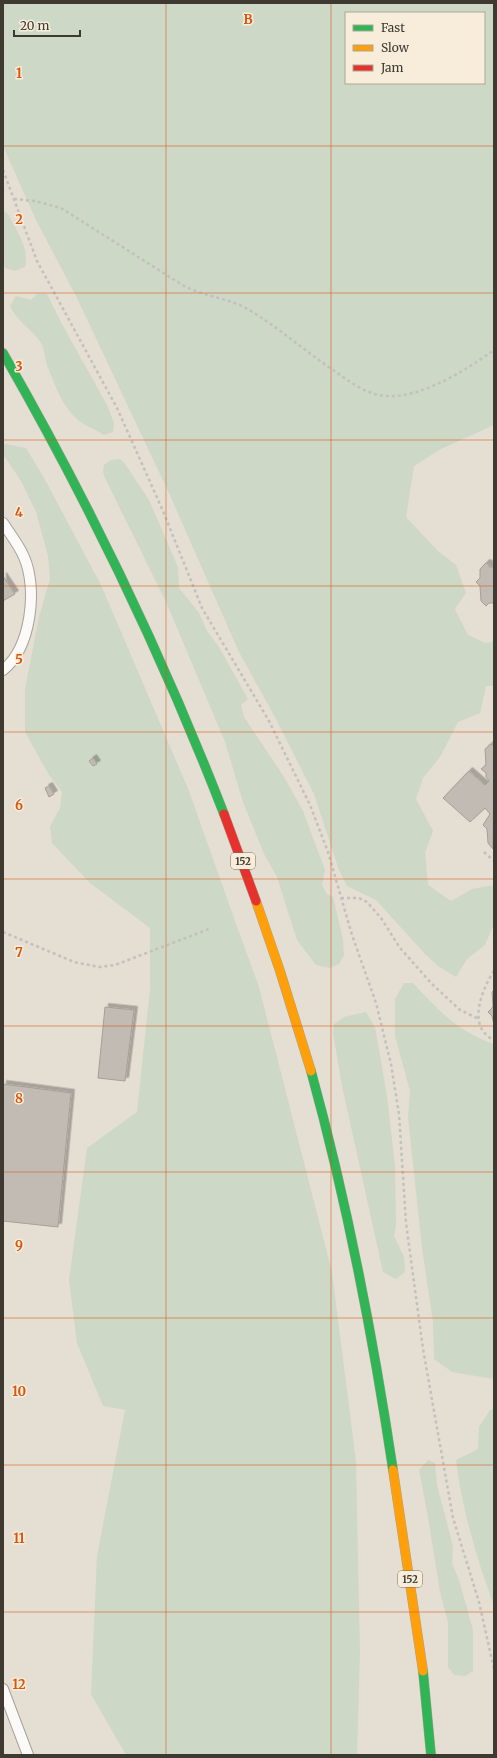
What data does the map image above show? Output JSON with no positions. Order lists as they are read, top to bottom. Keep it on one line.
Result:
{"streets":{"main road":["152"]},"legend":["Fast","Slow","Jam"],"scale_bar":"20 m","grid":{"columns":["B"],"rows":["1","2","3","4","5","6","7","8","9","10","11","12"]}}
